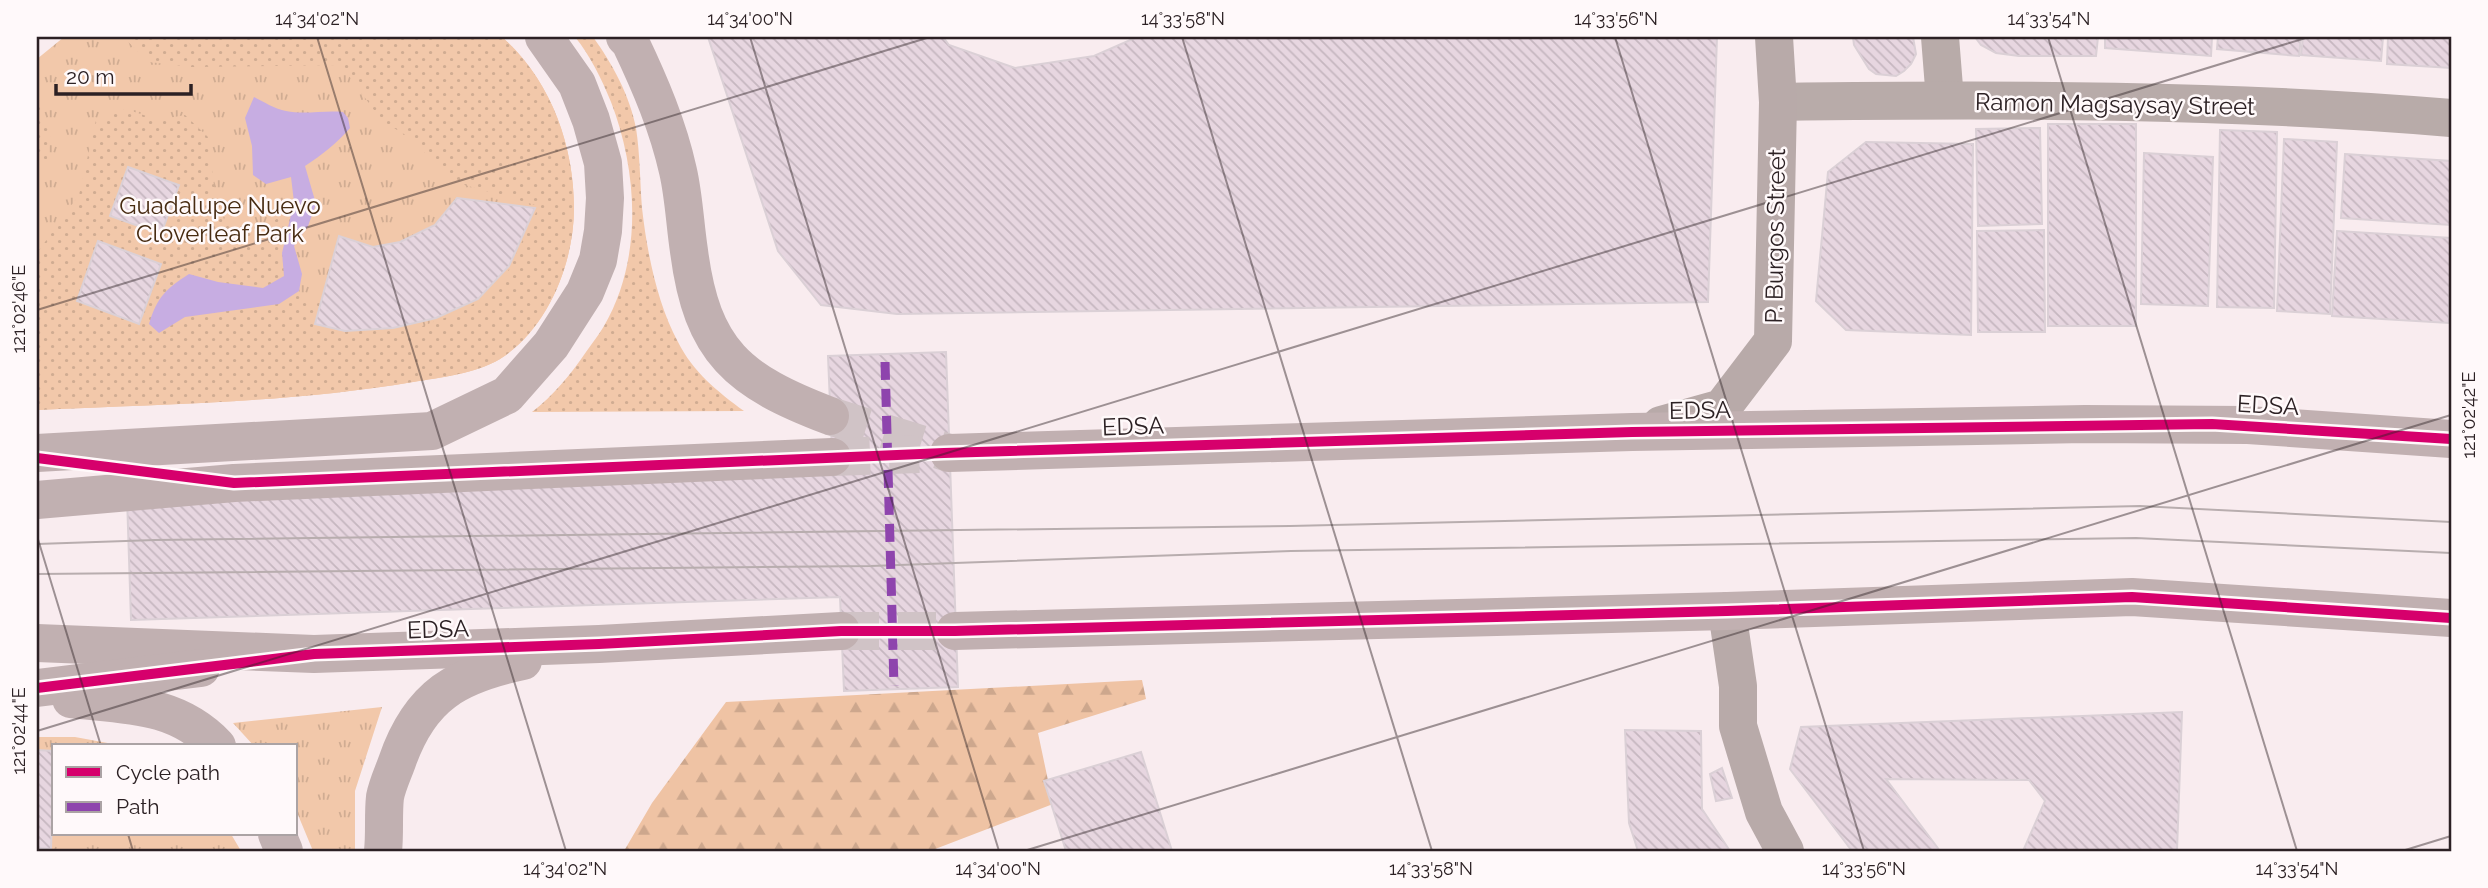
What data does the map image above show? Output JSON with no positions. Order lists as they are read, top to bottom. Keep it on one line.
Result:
{"streets":{"highway":["EDSA"],"street":["Ramon Magsaysay Street","P. Burgos Street"]},"crossings":[["Ramon Magsaysay Street","P. Burgos Street"],["P. Burgos Street","EDSA"]],"parks":["Guadalupe Nuevo Cloverleaf Park"],"legend":["Cycle path","Path"],"scale_bar":"20 m","coordinates":["14°34'02\"N","14°34'00\"N","14°33'58\"N","14°33'56\"N","14°33'54\"N","121°02'46\"E","121°02'42\"E","121°02'44\"E"]}
